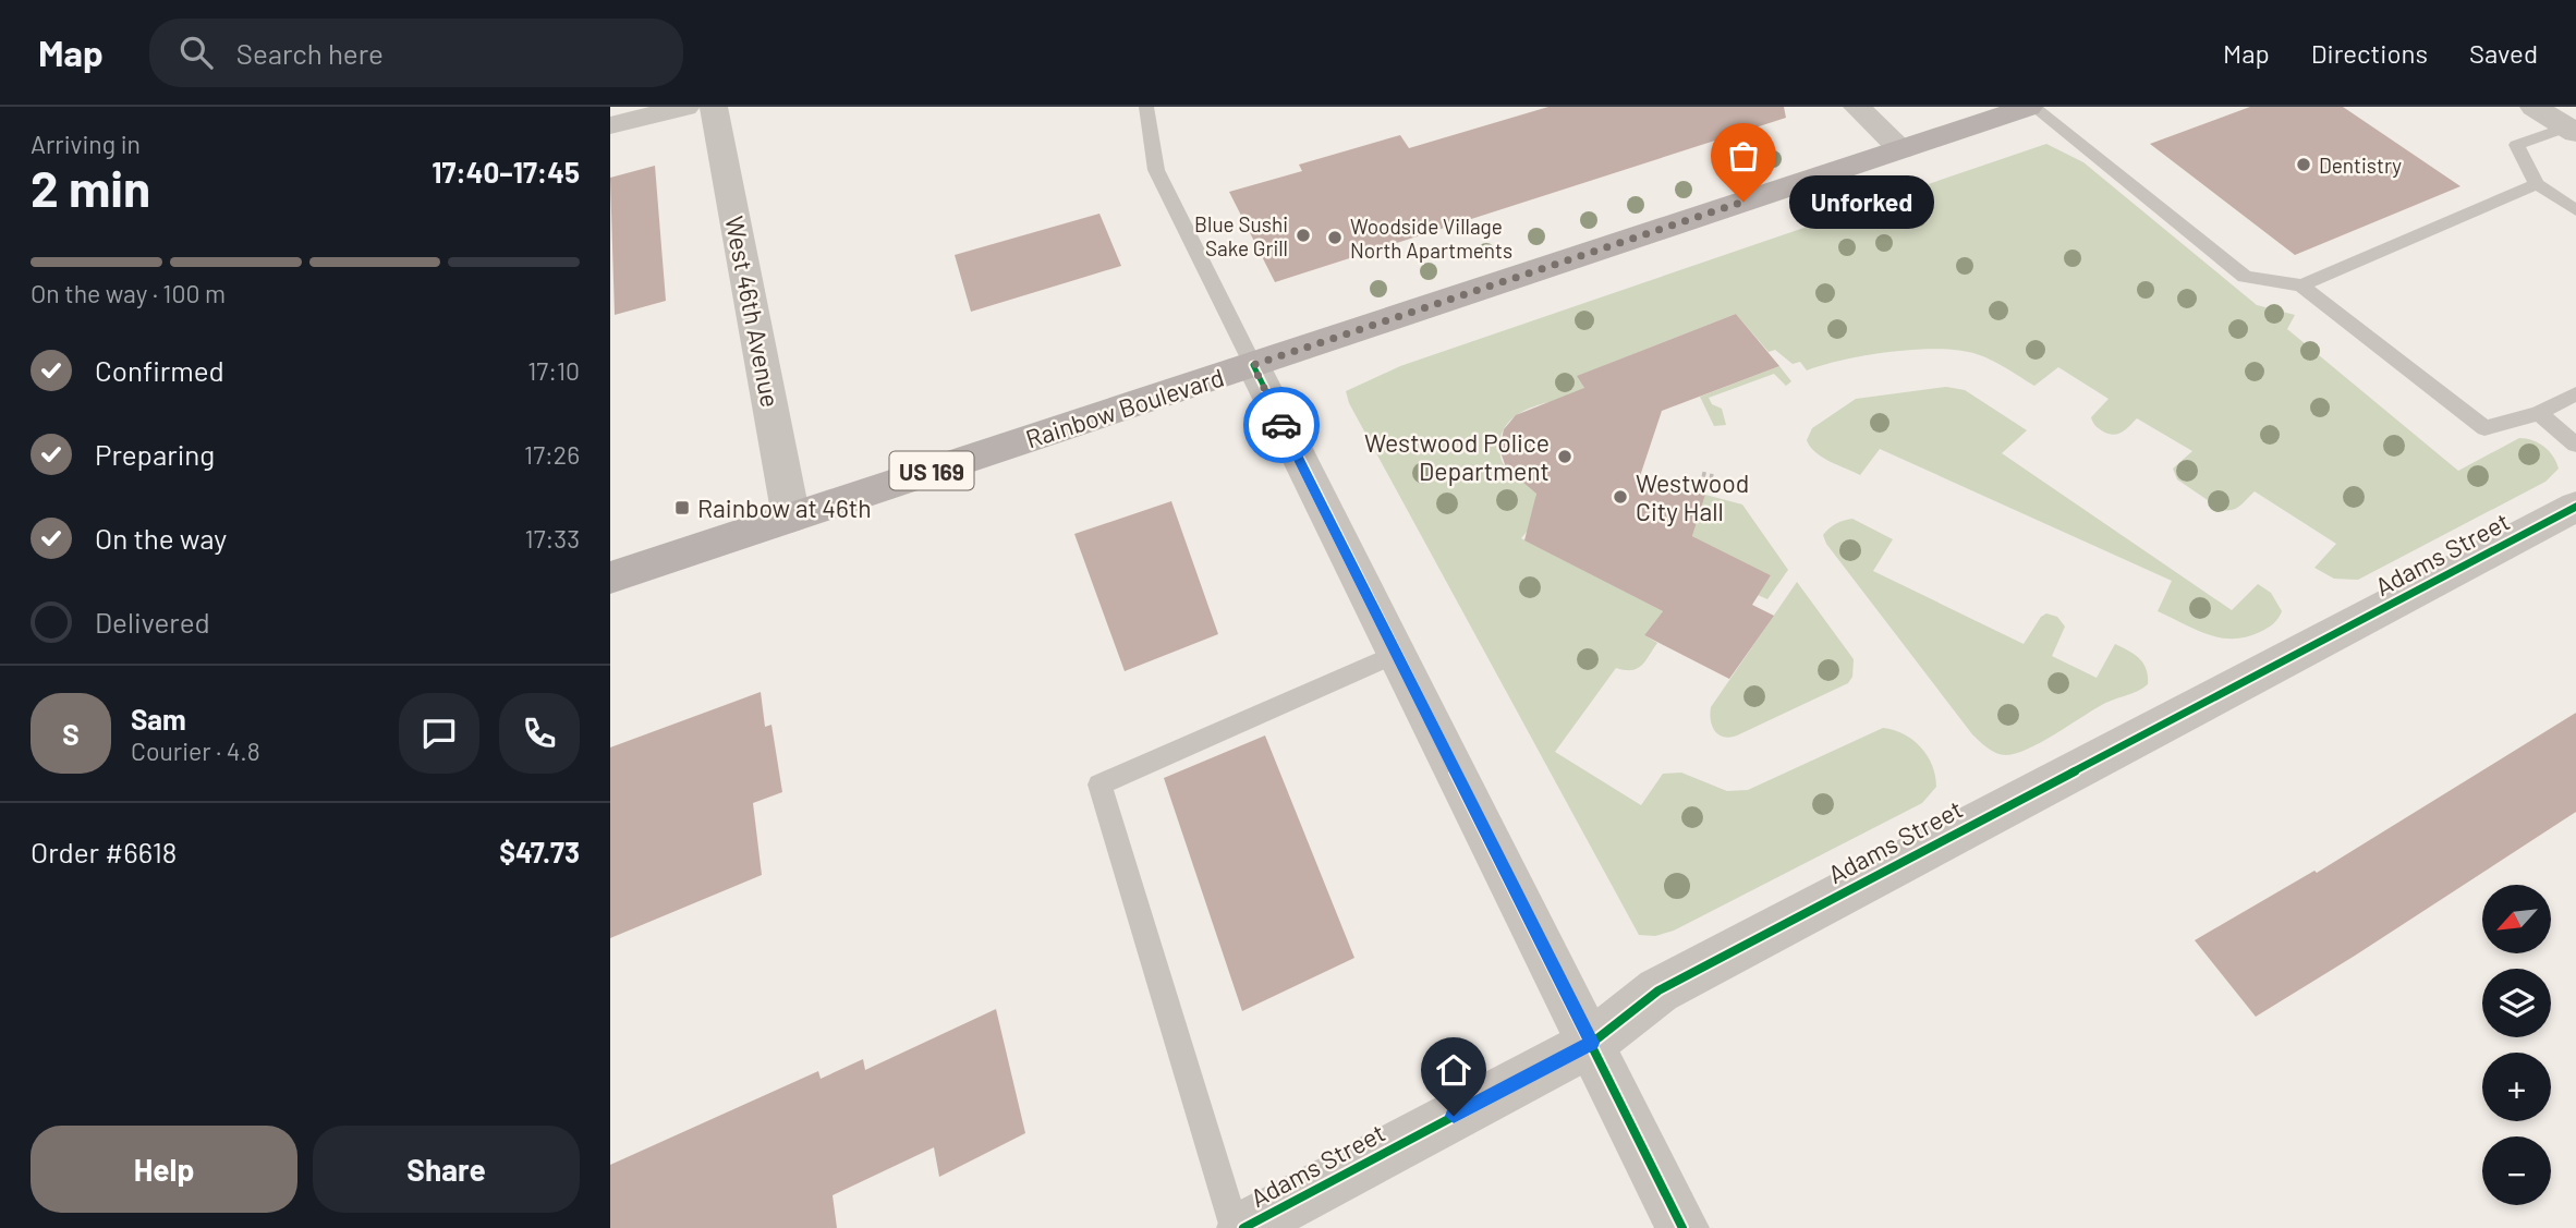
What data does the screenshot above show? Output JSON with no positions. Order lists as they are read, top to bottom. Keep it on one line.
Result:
{"streets":{"main road":["Rainbow Boulevard","US 169"],"street":["West 46th Avenue","Adams Street"]},"crossings":[["West 46th Avenue","Rainbow Boulevard"]],"places":{"other":["Dentistry","Unforked","Blue Sushi Sake Grill","Woodside Village North Apartments","Westwood Police Department","Westwood City Hall"],"transit":["Rainbow at 46th"]},"north":"bottom left","page":{"header":"Map","search":"Search here","nav":["Map","Directions","Saved"],"heading":["2 min","Arriving in","17:40–17:45"],"panel":["Sam","Courier · 4.8","Order #6618","$47.73"],"bubble":"Unforked","bar":"On the way · 100 m","list":[["Confirmed","17:10"],["Preparing","17:26"],["On the way","17:33"],"Delivered"],"round":"S","map_buttons":["+","−"],"buttons":["Help","Share"]}}
